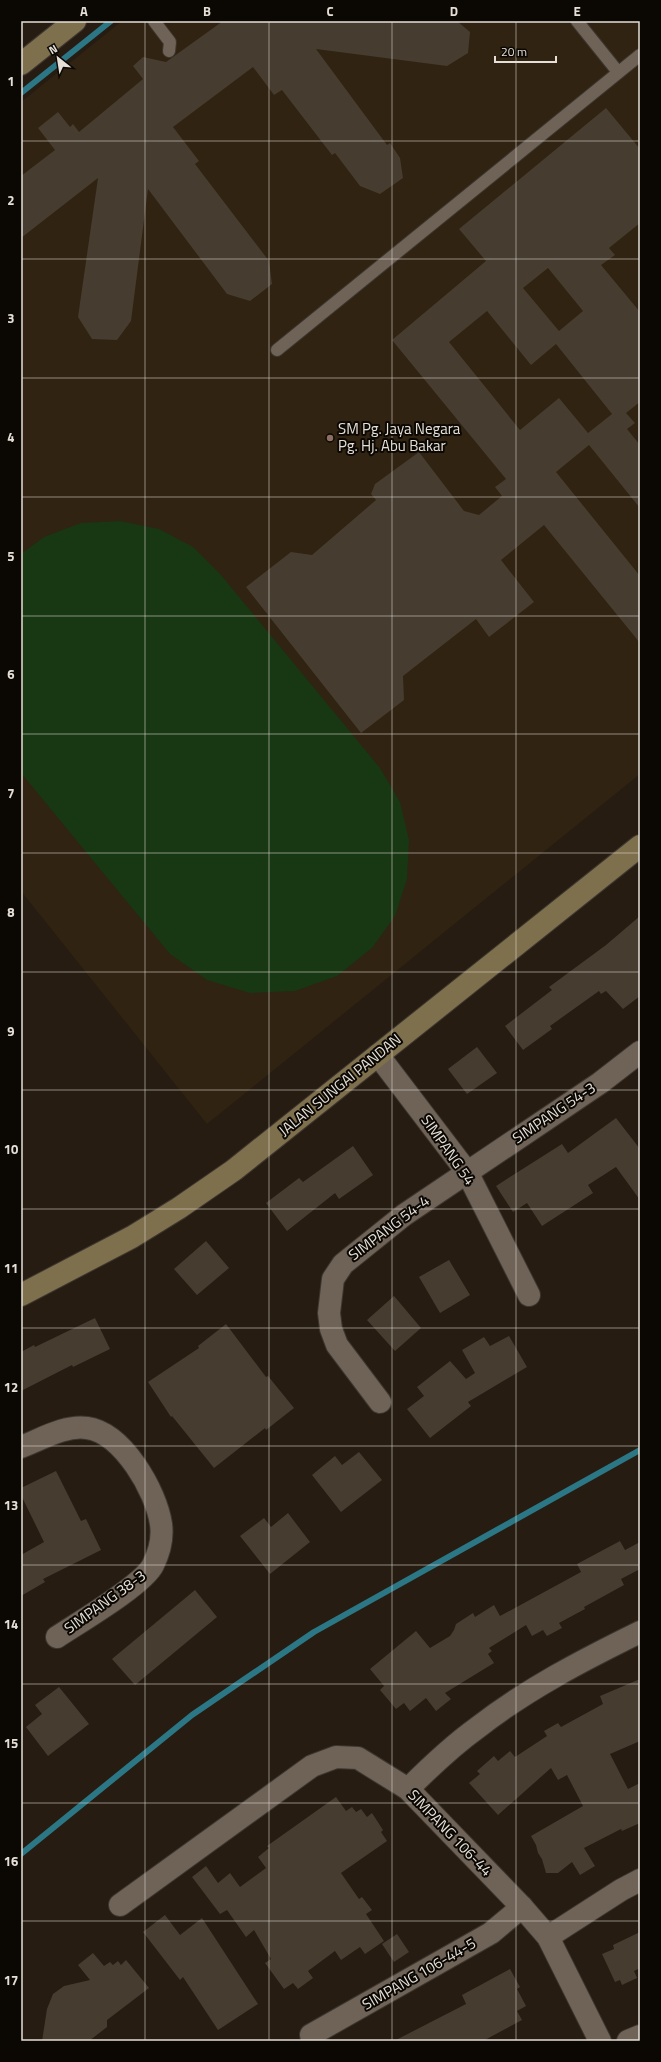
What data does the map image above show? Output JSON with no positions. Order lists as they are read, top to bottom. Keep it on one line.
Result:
{"streets":{"street":["JALAN SUNGAI PANDAN","SIMPANG 54-3","SIMPANG 54","SIMPANG 54-4","SIMPANG 38-3","SIMPANG 106-44","SIMPANG 106-44-5"]},"crossings":[["JALAN SUNGAI PANDAN","SIMPANG 54"],["SIMPANG 54-3","SIMPANG 54"],["SIMPANG 54-3","SIMPANG 54-4"],["SIMPANG 54","SIMPANG 54-4"],["SIMPANG 106-44","SIMPANG 106-44-5"]],"places":["SM Pg. Jaya Negara Pg. Hj. Abu Bakar"],"scale_bar":"20 m","north":"top left","grid":{"columns":["A","B","C","D","E"],"rows":["1","2","3","4","5","6","7","8","9","10","11","12","13","14","15","16","17"]}}
